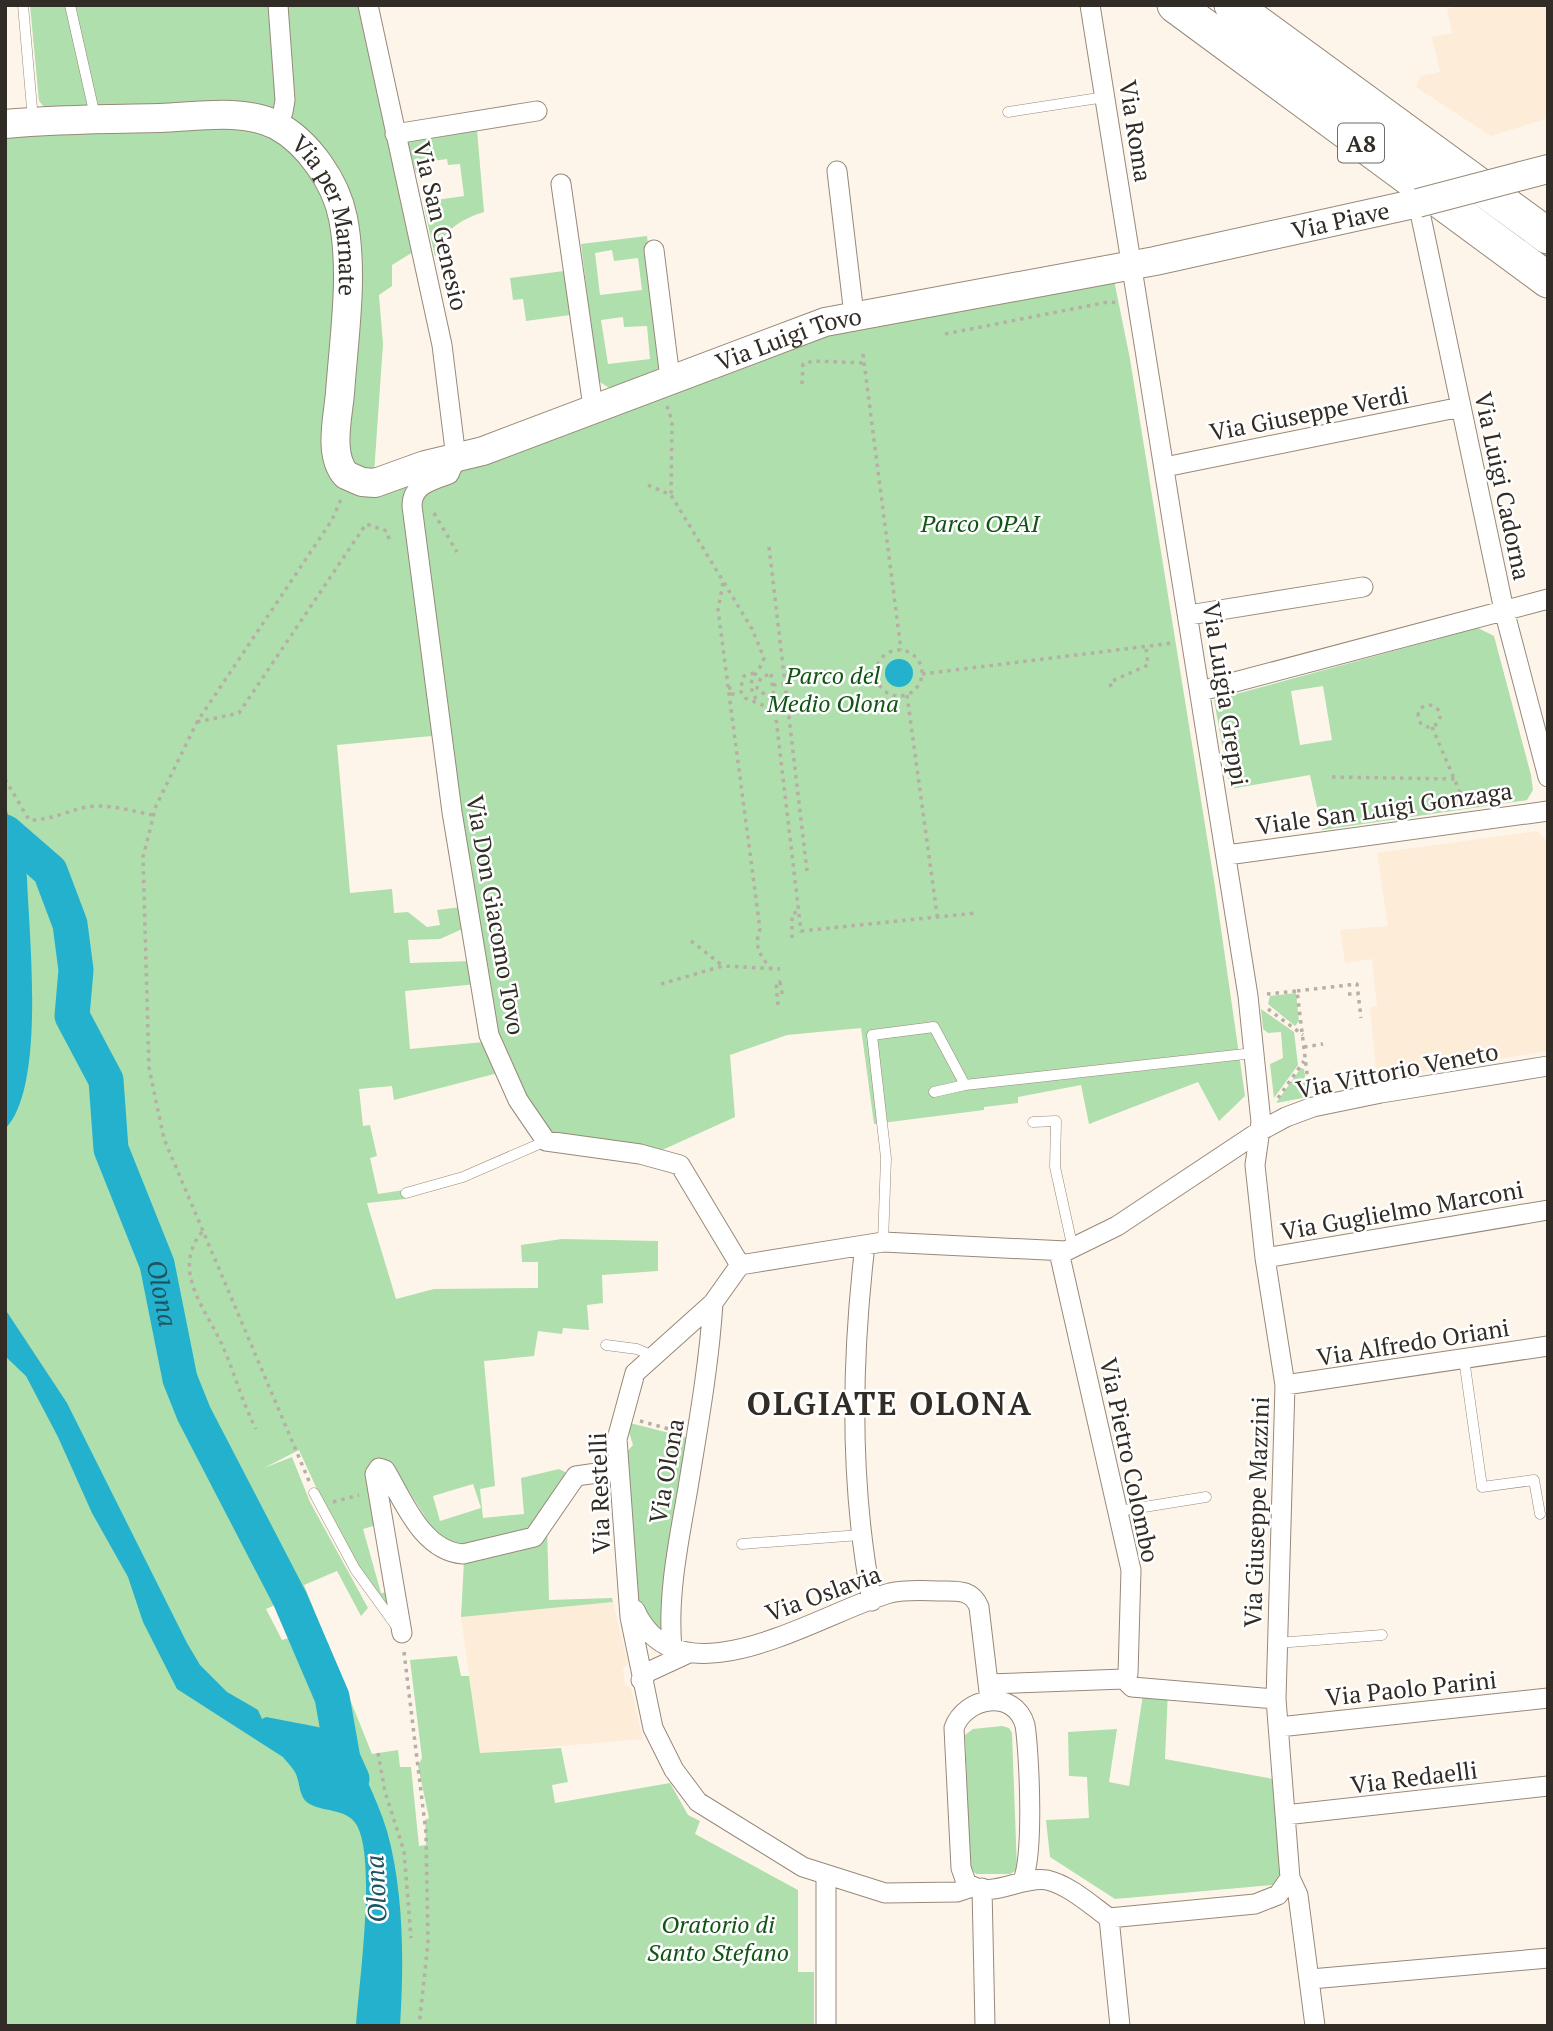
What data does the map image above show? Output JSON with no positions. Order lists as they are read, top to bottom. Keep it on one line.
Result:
{"streets":{"highway":["A8"],"street":["Via Roma","Via Piave","Via per Marnate","Via San Genesio","Via Luigi Tovo","Via Giuseppe Verdi","Via Luigi Cadorna","Via Luigia Greppi","Viale San Luigi Gonzaga","Via Don Giacomo Tovo","Via Vittorio Veneto","Via Guglielmo Marconi","Via Alfredo Oriani","Via Pietro Colombo","Via Olona","Via Restelli","Via Giuseppe Mazzini","Via Oslavia","Via Paolo Parini","Via Redaelli"]},"crossings":[["Via Roma","Via Piave"],["Via Roma","Via Luigi Tovo"],["Via Roma","Via Luigia Greppi"],["Via Piave","Via Luigi Tovo"],["Via Piave","Via Luigi Cadorna"],["Via Piave","Via Luigia Greppi"],["Via per Marnate","Via San Genesio"],["Via per Marnate","Via Luigi Tovo"],["Via per Marnate","Via Don Giacomo Tovo"],["Via San Genesio","Via Luigi Tovo"],["Via San Genesio","Via Don Giacomo Tovo"],["Via Luigi Tovo","Via Luigia Greppi"],["Via Luigi Tovo","Via Don Giacomo Tovo"],["Via Giuseppe Verdi","Via Luigi Cadorna"],["Via Giuseppe Verdi","Via Luigia Greppi"],["Via Luigia Greppi","Viale San Luigi Gonzaga"],["Via Luigia Greppi","Via Vittorio Veneto"],["Via Luigia Greppi","Via Giuseppe Mazzini"],["Via Vittorio Veneto","Via Pietro Colombo"],["Via Vittorio Veneto","Via Giuseppe Mazzini"],["Via Guglielmo Marconi","Via Giuseppe Mazzini"],["Via Alfredo Oriani","Via Giuseppe Mazzini"],["Via Olona","Via Restelli"],["Via Olona","Via Oslavia"],["Via Restelli","Via Oslavia"],["Via Giuseppe Mazzini","Via Paolo Parini"],["Via Giuseppe Mazzini","Via Redaelli"]],"districts":["OLGIATE OLONA"],"water":["Olona"],"parks":["Parco OPAI","Parco del Medio Olona","Oratorio di Santo Stefano"]}
